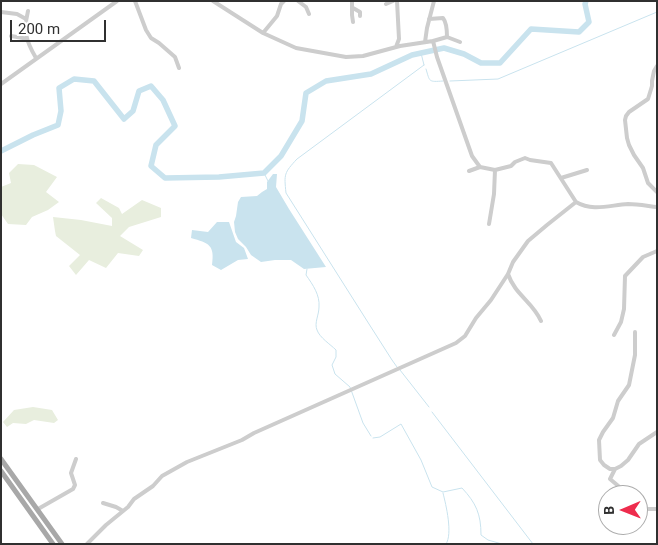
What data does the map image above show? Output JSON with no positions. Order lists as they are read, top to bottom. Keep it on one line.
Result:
{"scale_bar":"200 m","north":"left"}
